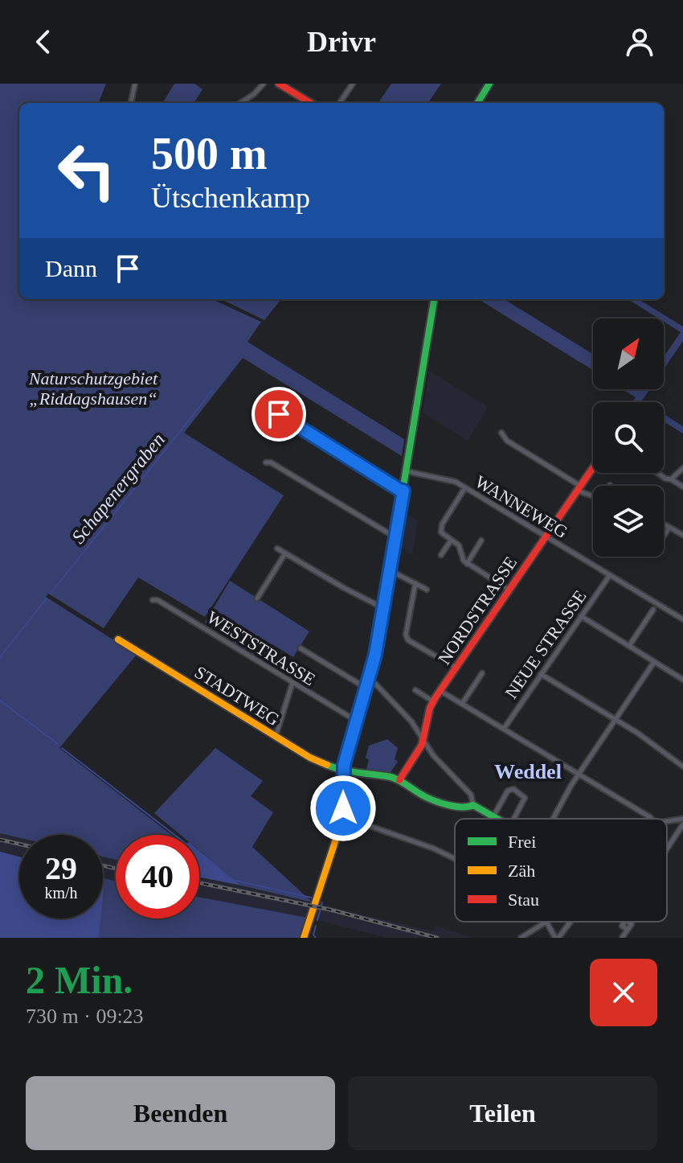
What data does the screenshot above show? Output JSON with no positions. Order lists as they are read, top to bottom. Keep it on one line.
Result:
{"streets":{"street":["WANNEWEG","NORDSTRASSE","NEUE STRASSE","WESTSTRASSE","STADTWEG"]},"crossings":[["WANNEWEG","NORDSTRASSE"],["WANNEWEG","NEUE STRASSE"],["NORDSTRASSE","STADTWEG"]],"districts":["Weddel"],"water":["Schapenergraben"],"parks":["Naturschutzgebiet „Riddagshausen“"],"legend":["Frei","Zäh","Stau"],"north":"top right","page":{"header":"Drivr","turn":["500 m","Ütschenkamp"],"then":"Dann","speed":"29 km/h","limit":"40","heading":["2 Min.","730 m · 09:23"],"buttons":["Beenden","Teilen"]}}
